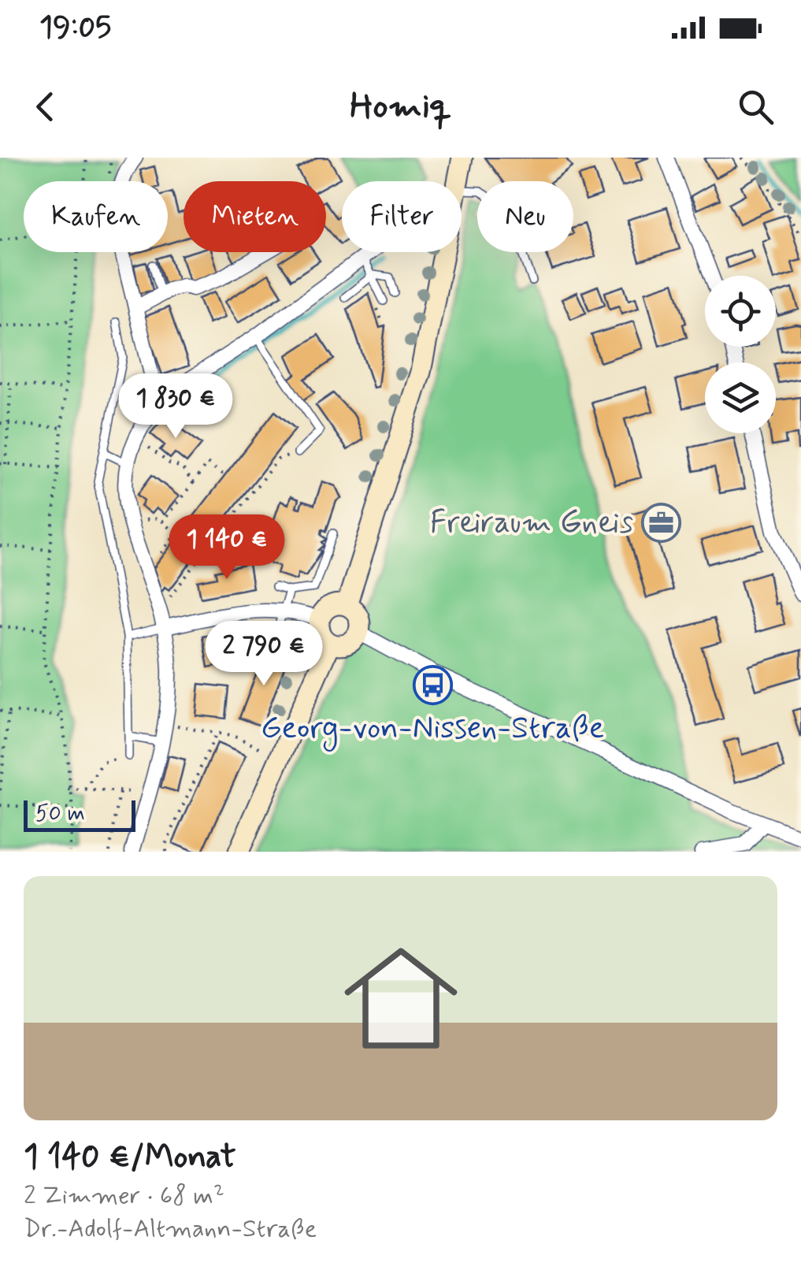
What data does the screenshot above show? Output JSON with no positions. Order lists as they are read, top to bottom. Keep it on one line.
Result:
{"places":{"office":["Freiraum Gneis"],"bus stop":["Georg-von-Nissen-Straße"]},"scale_bar":"50 m","page":{"status":"19:05","header":"Homiq","chip":["Kaufen","Mieten","Filter","Neu"],"price":["1 830 €","1 140 €","2 790 €"],"scale":"50 m","list":[{"name":"1 140 €/Monat","note":"2 Zimmer · 68 m² · Dr.-Adolf-Altmann-Straße"}]}}
